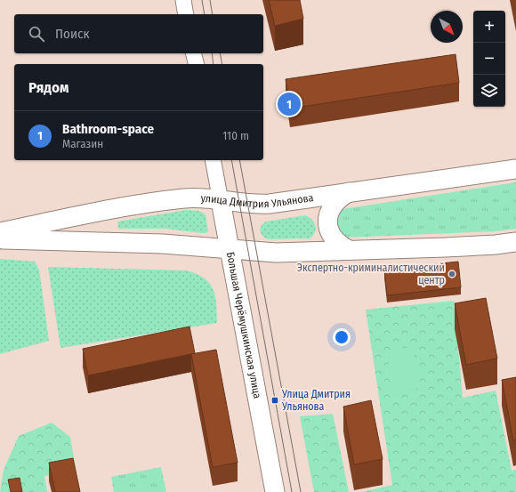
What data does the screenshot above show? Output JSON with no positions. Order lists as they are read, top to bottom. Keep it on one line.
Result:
{"streets":{"main road":["улица Дмитрия Ульянова","Большая Черёмушкинская улица"]},"crossings":[["улица Дмитрия Ульянова","Большая Черёмушкинская улица"]],"places":{"other":["Экспертно-криминалистический центр"],"transit":["Улица Дмитрия Ульянова"]},"north":"bottom right","page":{"map_buttons":["+","−"],"search":"Поиск","heading":"Рядом","pins":"1","list":[{"mark":"1","name":"Bathroom-space","note":"Магазин","value":"110 m"}]}}
